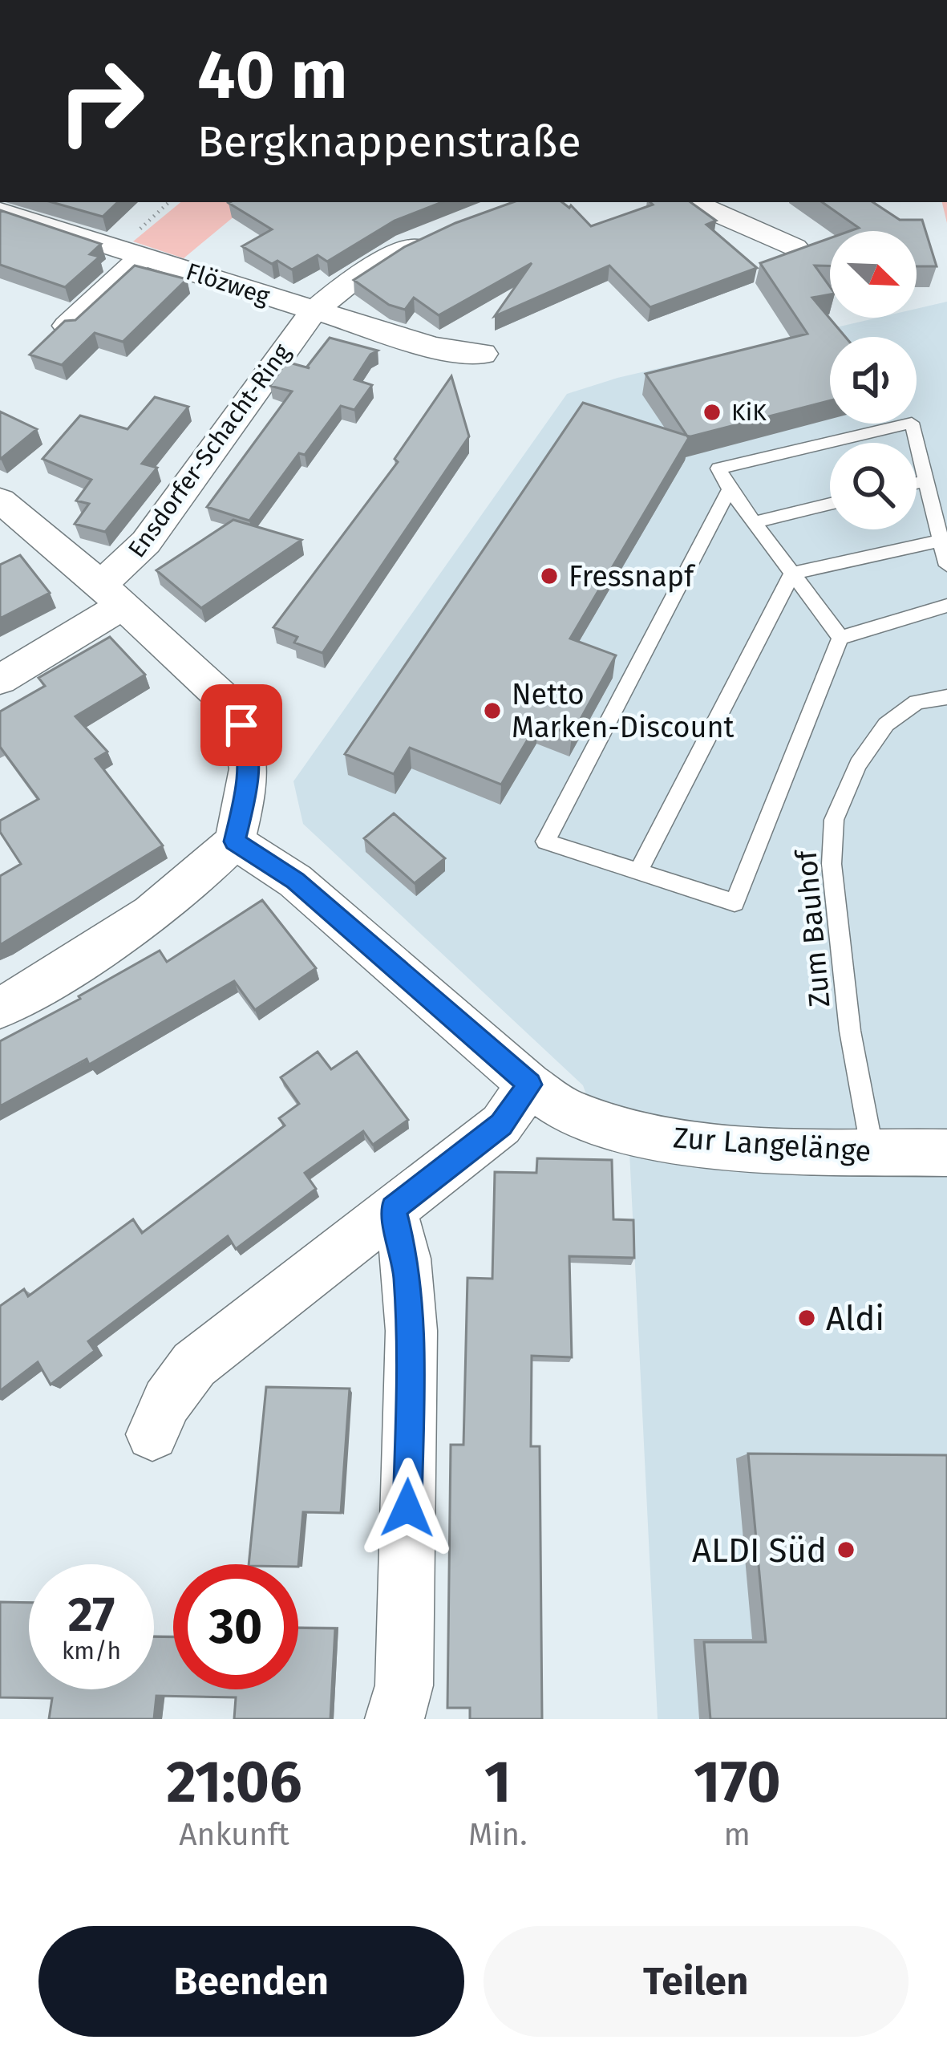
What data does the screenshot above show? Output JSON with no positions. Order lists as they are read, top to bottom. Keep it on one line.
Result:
{"streets":{"street":["Flözweg","Ensdorfer-Schacht-Ring","Zur Langelänge"],"lane":["Zum Bauhof"]},"crossings":[["Flözweg","Ensdorfer-Schacht-Ring"],["Zum Bauhof","Zur Langelänge"]],"places":["KiK","Fressnapf","Netto Marken-Discount","Aldi","ALDI Süd"],"north":"bottom right","page":{"turn":["40 m","Bergknappenstraße"],"speed":"27 km/h","limit":"30","eta":["21:06","Ankunft","1","Min.","170","m"],"buttons":["Beenden","Teilen"]}}
